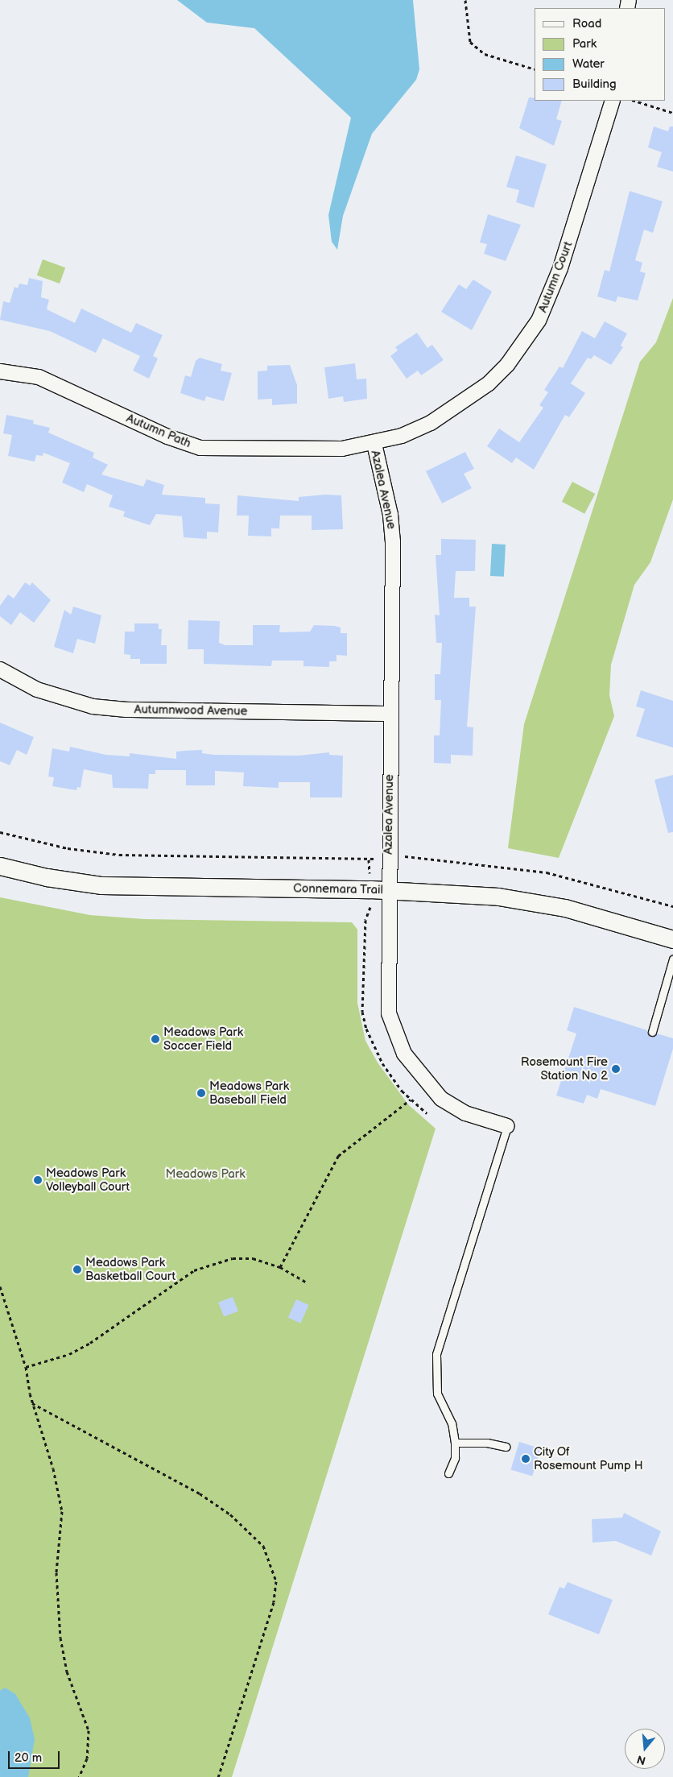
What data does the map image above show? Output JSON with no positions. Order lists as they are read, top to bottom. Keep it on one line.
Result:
{"streets":{"street":["Autumn Court","Autumn Path","Azalea Avenue","Autumnwood Avenue","Connemara Trail"]},"crossings":[["Autumn Court","Autumn Path"],["Autumn Court","Azalea Avenue"],["Autumn Path","Azalea Avenue"],["Azalea Avenue","Autumnwood Avenue"],["Azalea Avenue","Connemara Trail"]],"parks":["Meadows Park"],"places":["Meadows Park Soccer Field","Rosemount Fire Station No 2","Meadows Park Baseball Field","Meadows Park Volleyball Court","Meadows Park Basketball Court","City Of Rosemount Pump H"],"legend":["Road","Park","Water","Building"],"scale_bar":"20 m","north":"bottom"}
